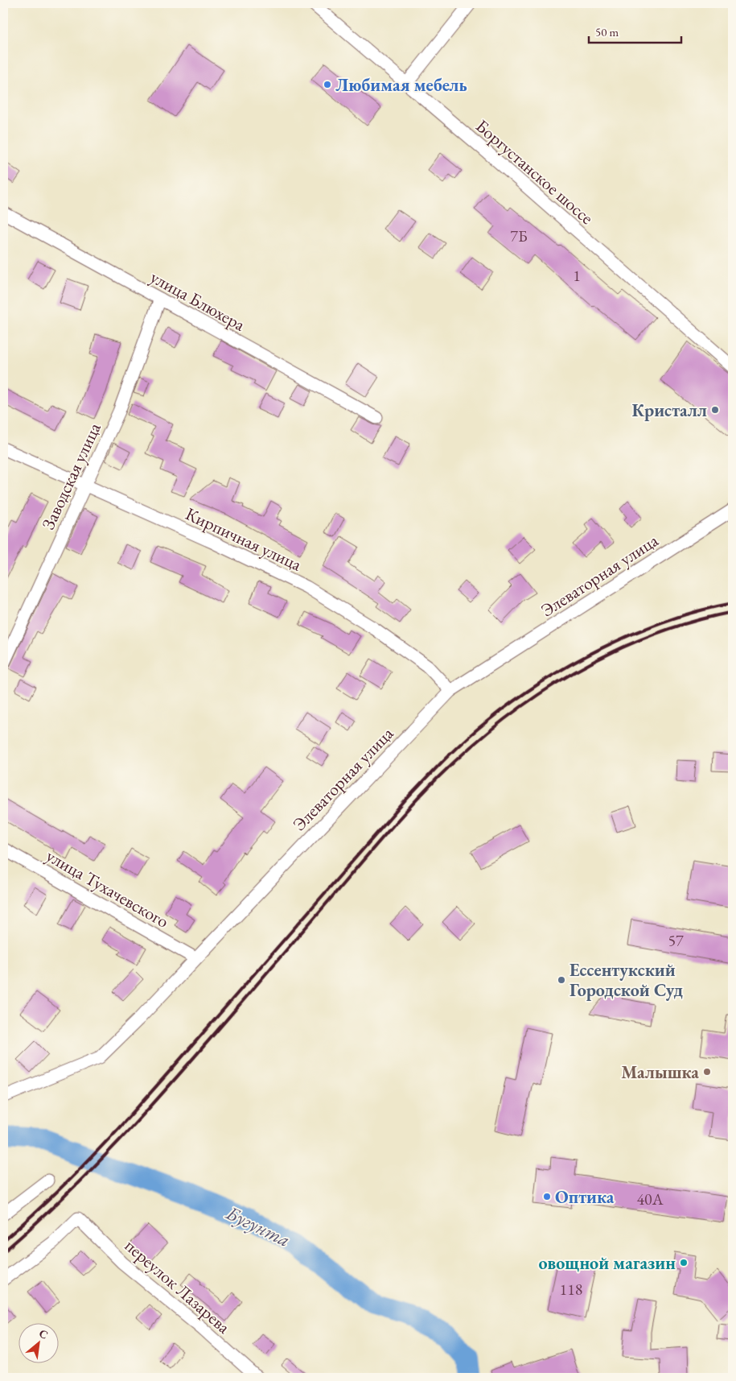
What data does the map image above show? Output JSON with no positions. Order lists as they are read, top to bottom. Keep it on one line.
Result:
{"streets":{"street":["Боргустанское шоссе","улица Блюхера","Заводская улица","Кирпичная улица","Элеваторная улица","улица Тухачевского","переулок Лазарева"]},"crossings":[["улица Блюхера","Заводская улица"],["Заводская улица","Кирпичная улица"],["Кирпичная улица","Элеваторная улица"],["Элеваторная улица","улица Тухачевского"]],"water":["Бугунта"],"places":["Любимая мебель","Кристалл","Ессентукский Городской Суд","Малышка","Оптика","овощной магазин"],"house_numbers":["7Б","1","57","40А","118"],"scale_bar":"50 m","north":"top right"}
